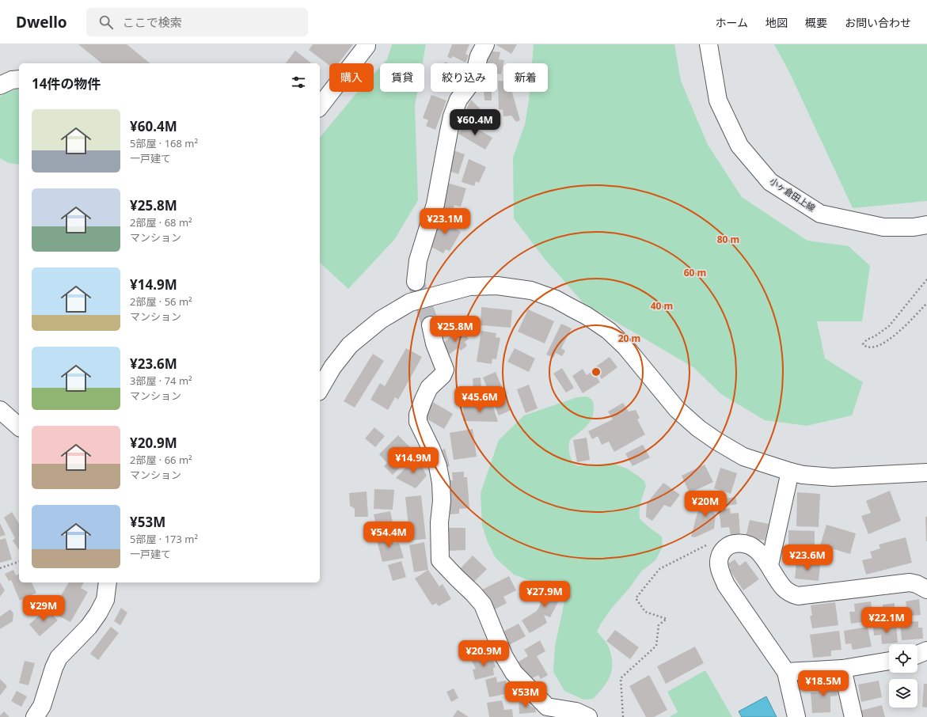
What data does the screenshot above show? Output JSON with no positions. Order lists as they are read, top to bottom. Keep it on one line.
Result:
{"streets":{"street":["小ヶ倉田上線"]},"page":{"header":"Dwello","search":"ここで検索","nav":["ホーム","地図","概要","お問い合わせ"],"chip":["購入","賃貸","絞り込み","新着"],"heading":"14件の物件","list":[{"name":"¥60.4M","note":"5部屋 · 168 m² · 一戸建て"},{"name":"¥25.8M","note":"2部屋 · 68 m² · マンション"},{"name":"¥14.9M","note":"2部屋 · 56 m² · マンション"},{"name":"¥23.6M","note":"3部屋 · 74 m² · マンション"},{"name":"¥20.9M","note":"2部屋 · 66 m² · マンション"},{"name":"¥53M","note":"5部屋 · 173 m² · 一戸建て"}],"price":["¥60.4M","¥23.1M","¥25.8M","¥45.6M","¥14.9M","¥20M","¥54.4M","¥23.6M","¥27.9M","¥29M","¥22.1M","¥20.9M","¥18.5M","¥53M"]},"rings":["80 m","60 m","40 m","20 m"]}
